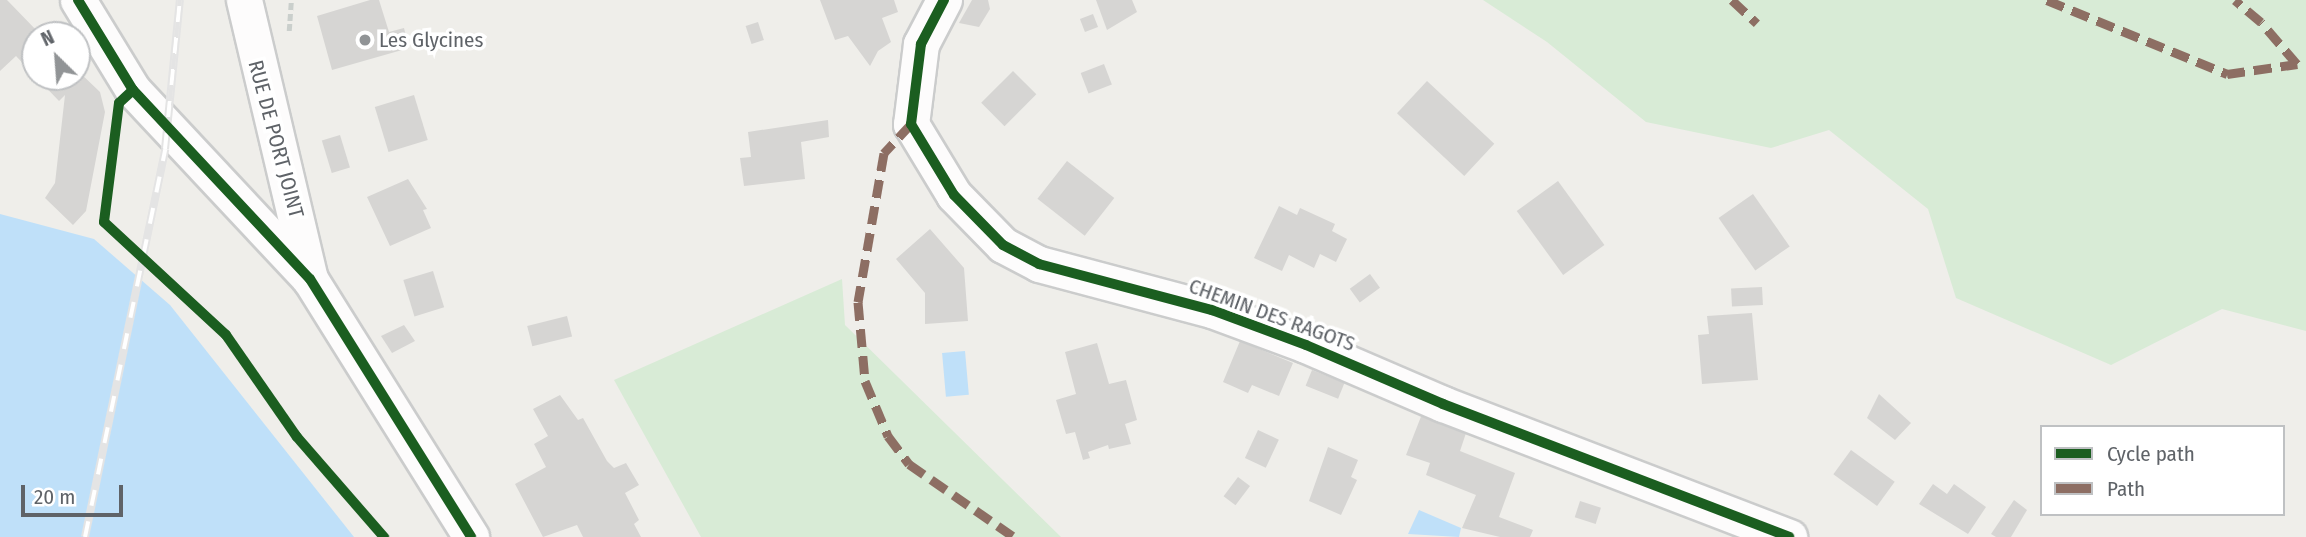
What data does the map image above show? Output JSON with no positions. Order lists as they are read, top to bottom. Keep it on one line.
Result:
{"streets":{"street":["RUE DE PORT JOINT","CHEMIN DES RAGOTS"]},"places":["Les Glycines"],"legend":["Cycle path","Path"],"scale_bar":"20 m","north":"top left"}
